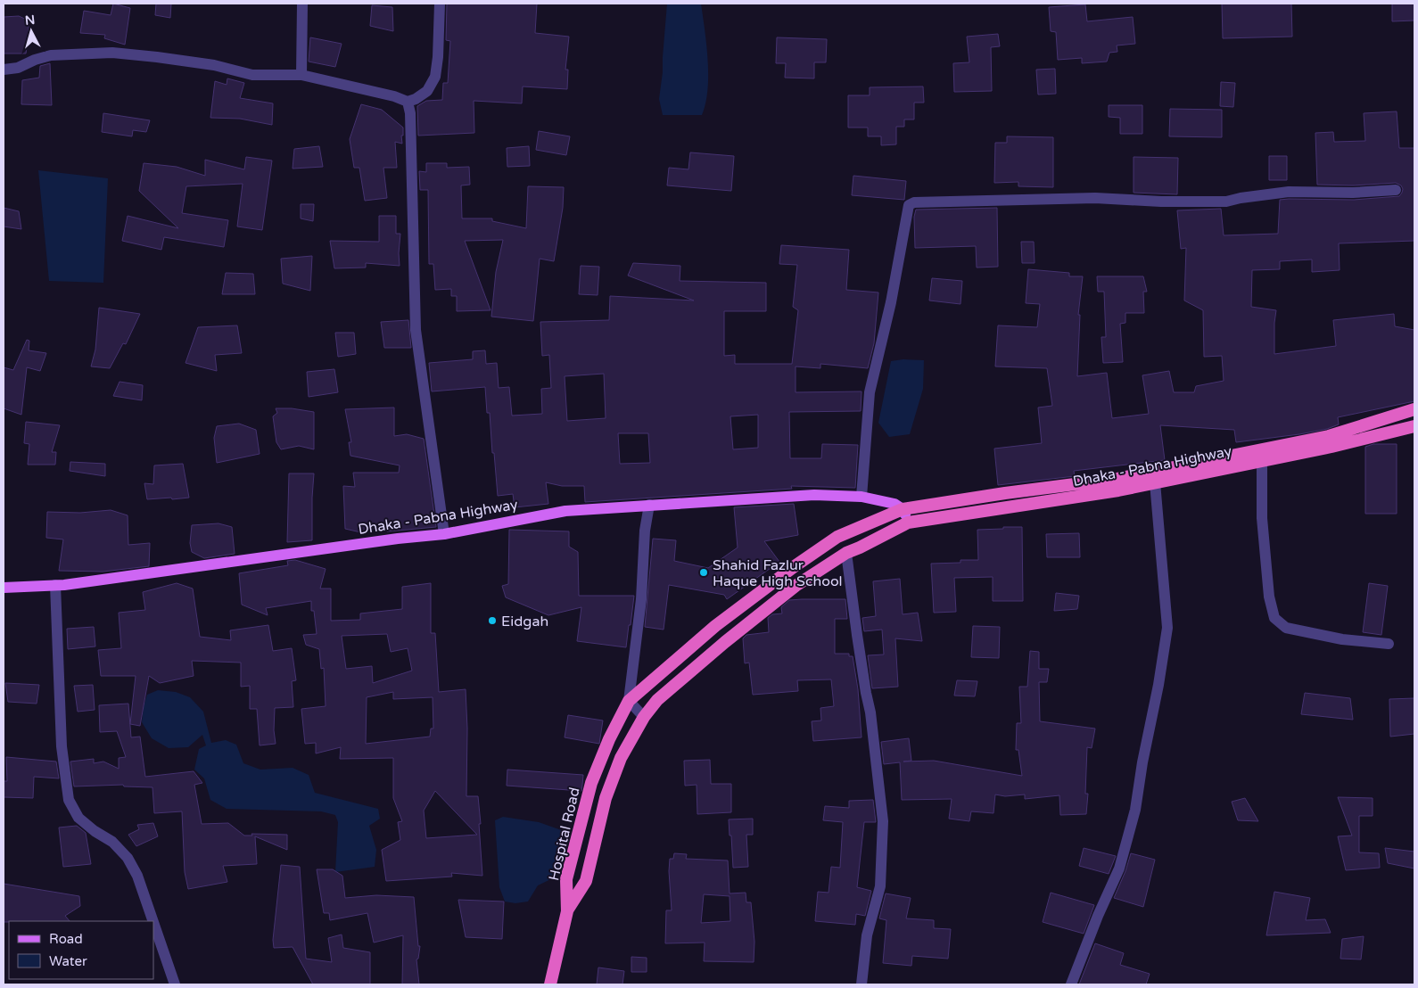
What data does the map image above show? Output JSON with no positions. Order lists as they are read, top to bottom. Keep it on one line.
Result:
{"streets":{"highway":["Dhaka - Pabna Highway","Hospital Road"]},"crossings":[["Dhaka - Pabna Highway","Hospital Road"]],"places":["Shahid Fazlur Haque High School","Eidgah"],"legend":["Road","Water"],"north":"top"}
